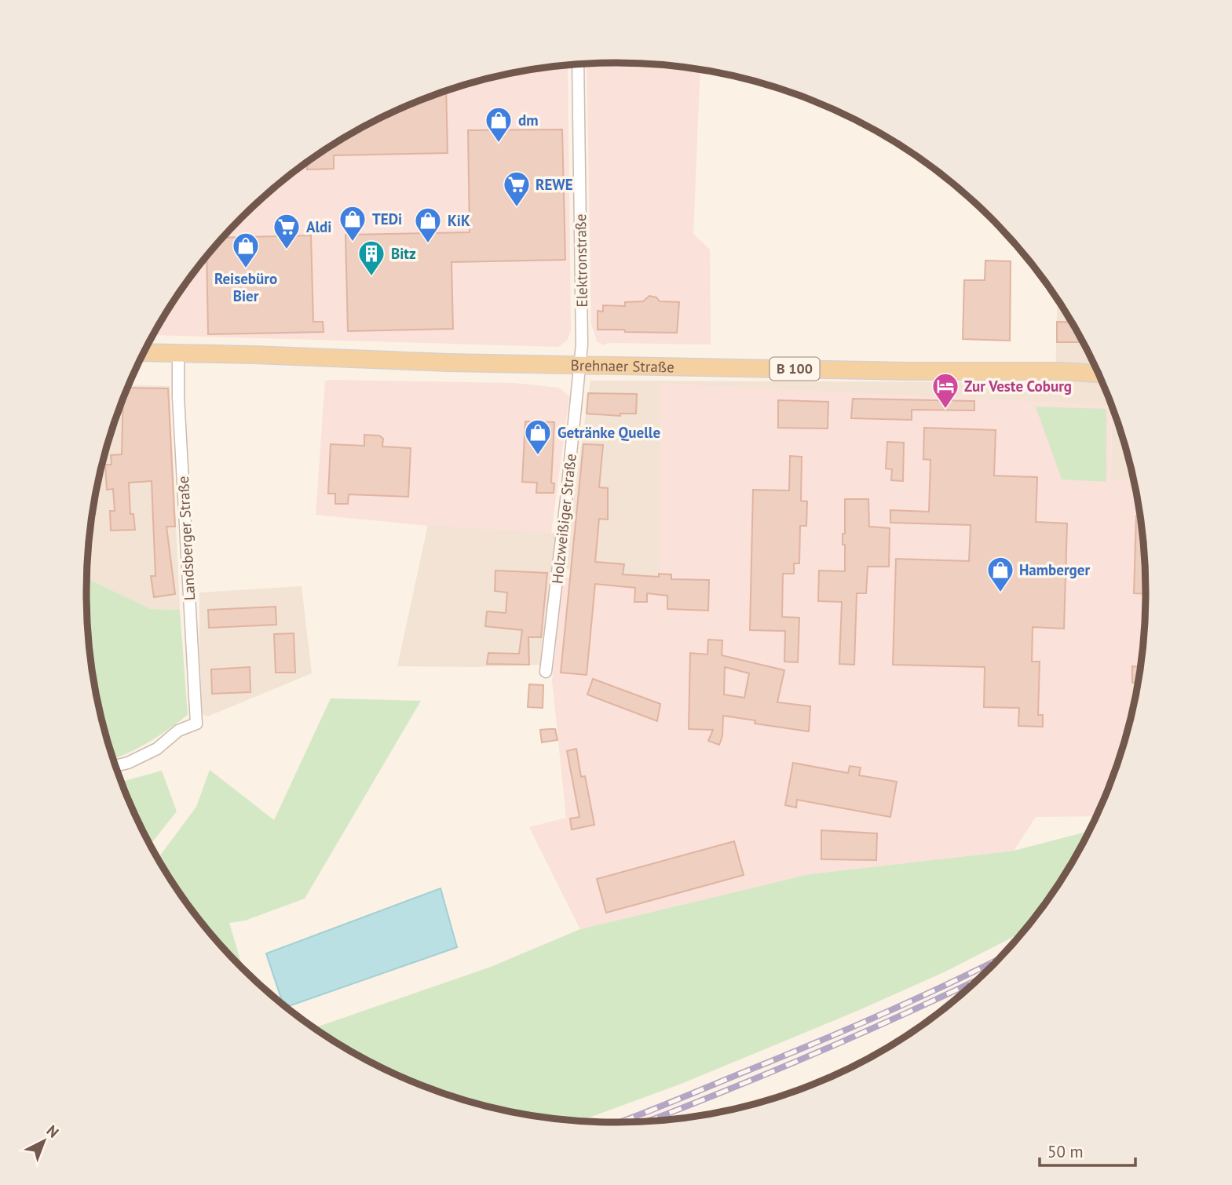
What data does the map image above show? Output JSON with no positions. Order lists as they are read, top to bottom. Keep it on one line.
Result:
{"streets":{"main road":["Brehnaer Straße","B 100"],"street":["Elektronstraße","Holzweißiger Straße","Landsberger Straße"]},"crossings":[["Elektronstraße","Brehnaer Straße"],["Elektronstraße","Holzweißiger Straße"],["Brehnaer Straße","Holzweißiger Straße"],["Brehnaer Straße","Landsberger Straße"]],"places":{"shop":["dm","TEDi","KiK","Reisebüro Bier","Getränke Quelle","Hamberger"],"supermarket":["REWE","Aldi"],"building":["Bitz"],"hotel":["Zur Veste Coburg"]},"scale_bar":"50 m","north":"top right"}
